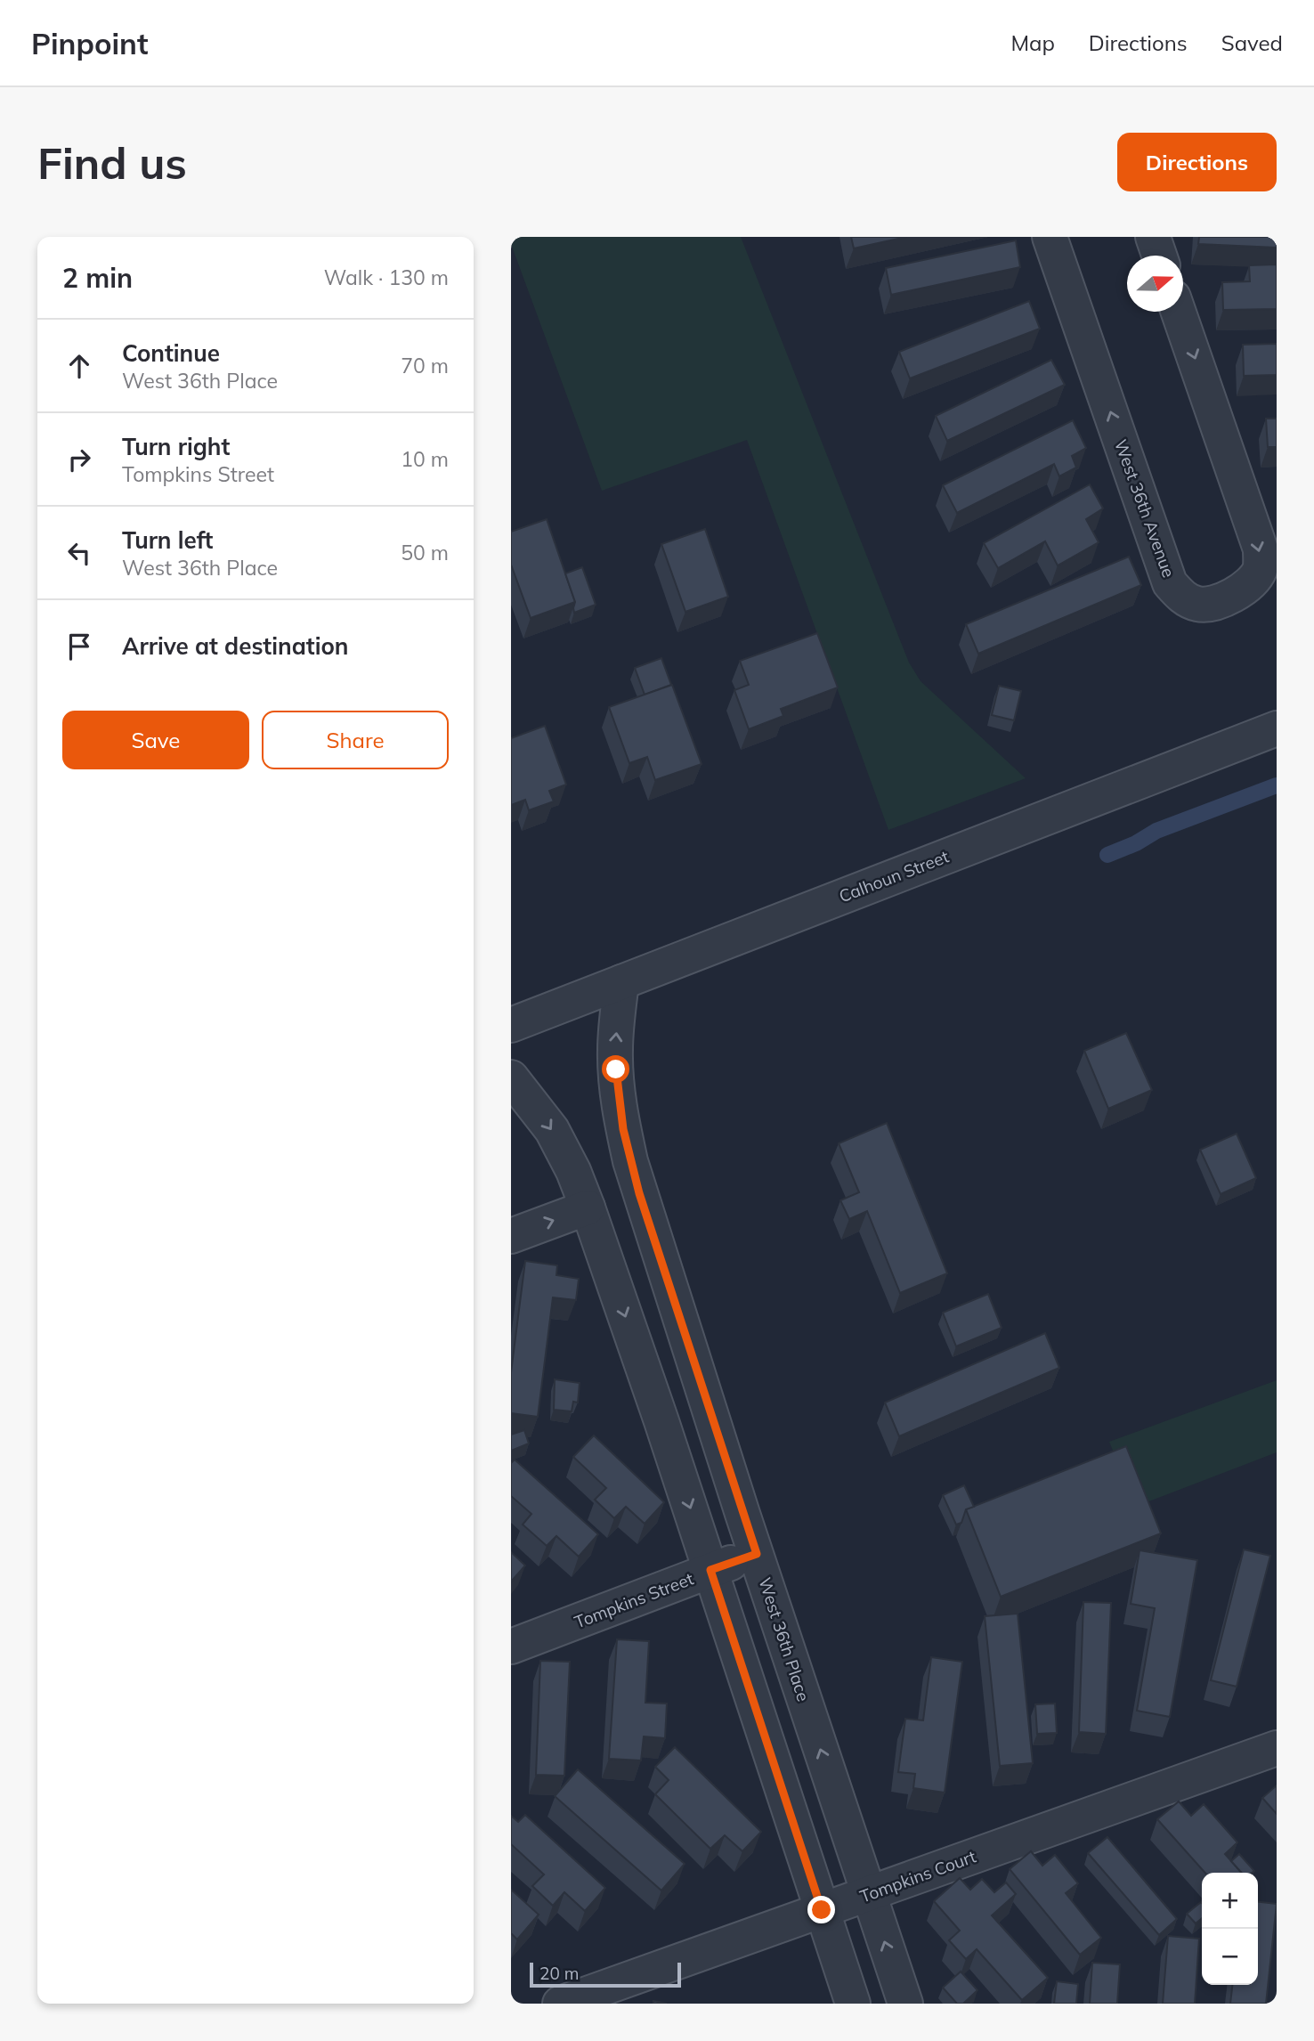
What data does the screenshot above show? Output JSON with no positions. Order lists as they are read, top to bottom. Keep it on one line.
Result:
{"streets":{"street":["West 36th Avenue","Calhoun Street","Tompkins Street","West 36th Place","Tompkins Court"]},"crossings":[["Calhoun Street","West 36th Place"],["Tompkins Street","West 36th Place"],["West 36th Place","Tompkins Court"]],"scale_bar":"20 m","north":"right","page":{"header":"Pinpoint","nav":["Map","Directions","Saved"],"buttons":["Directions",["Save","Share"]],"title":"Find us","heading":["2 min","Walk · 130 m"],"list":[["Continue","West 36th Place","70 m"],["Turn right","Tompkins Street","10 m"],["Turn left","West 36th Place","50 m"],"Arrive at destination"],"map_buttons":["+","−"],"scale":"20 m"}}
